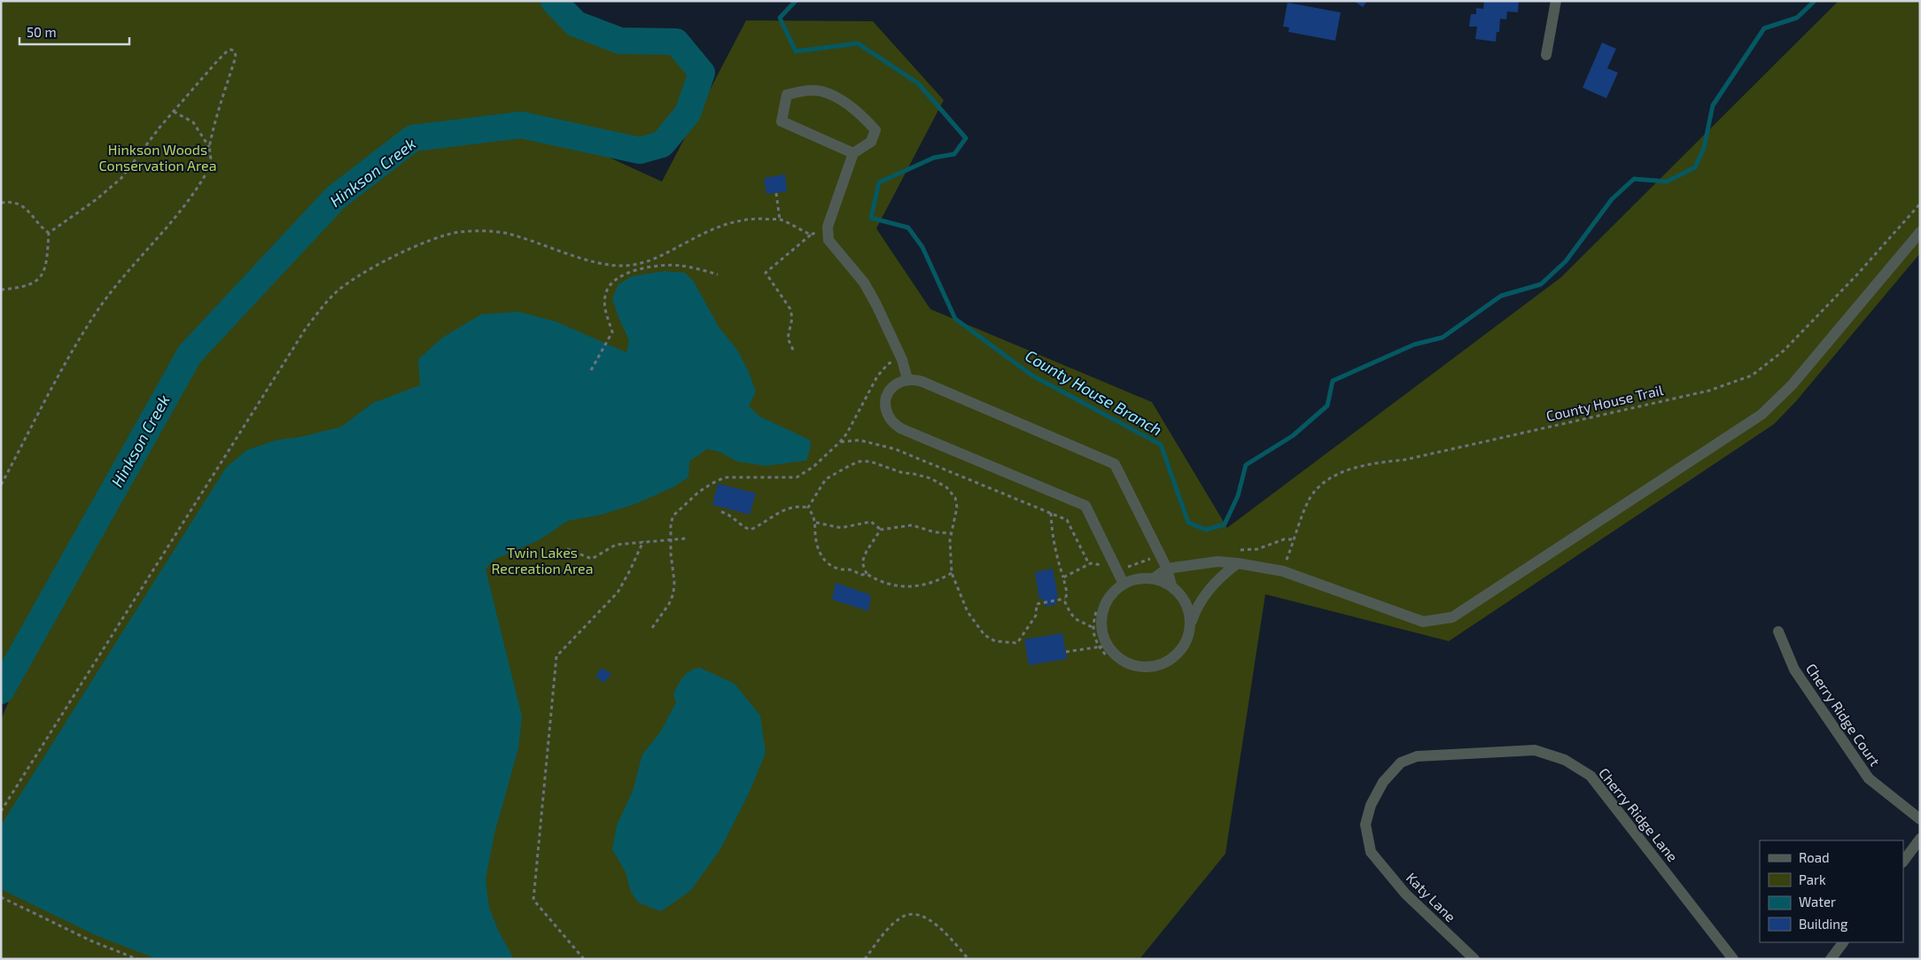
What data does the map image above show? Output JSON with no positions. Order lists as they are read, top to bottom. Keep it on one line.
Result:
{"streets":{"street":["Cherry Ridge Court","Cherry Ridge Lane","Katy Lane"],"path":["County House Trail"]},"crossings":[["Cherry Ridge Lane","Katy Lane"]],"water":["Hinkson Creek","County House Branch"],"parks":["Hinkson Woods Conservation Area","Twin Lakes Recreation Area"],"legend":["Road","Park","Water","Building"],"scale_bar":"50 m"}
